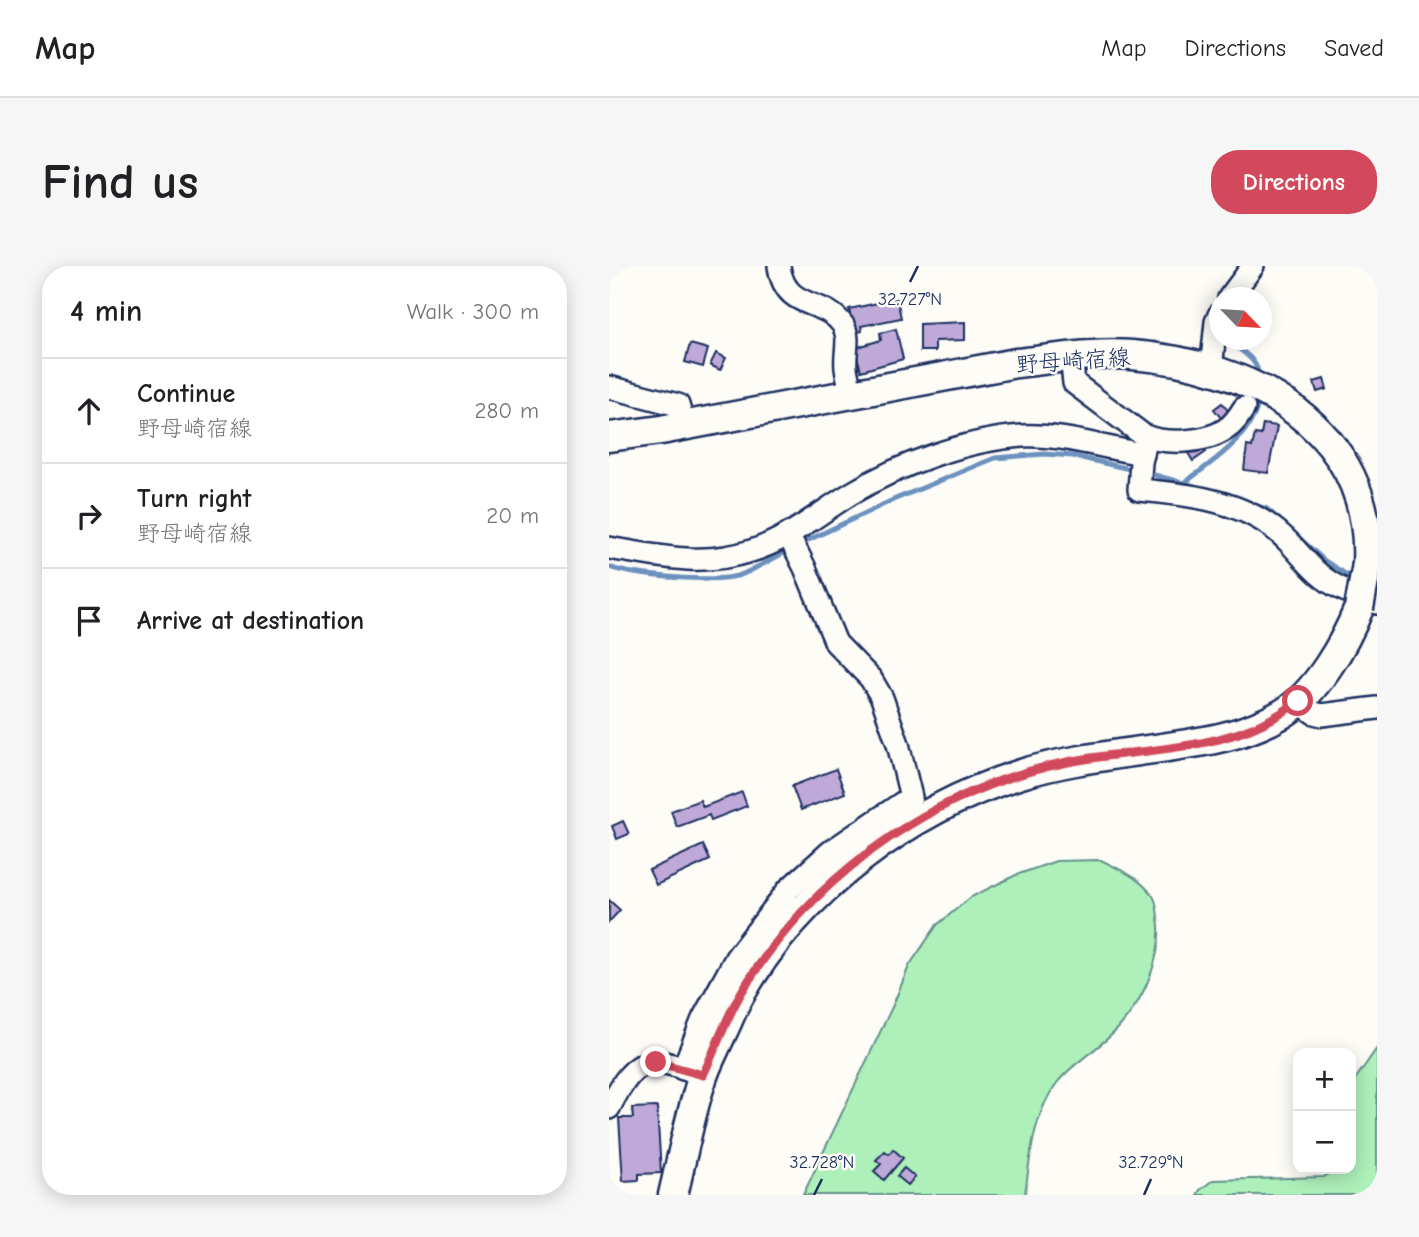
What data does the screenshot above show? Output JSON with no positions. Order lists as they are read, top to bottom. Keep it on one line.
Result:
{"streets":{"main road":["野母崎宿線"]},"north":"bottom right","page":{"header":"Map","nav":["Map","Directions","Saved"],"buttons":"Directions","title":"Find us","heading":["4 min","Walk · 300 m"],"list":[["Continue","野母崎宿線","280 m"],["Turn right","野母崎宿線","20 m"],"Arrive at destination"],"map_buttons":["+","−"]},"coordinates":["32.727°N","32.729°N","32.728°N"]}
